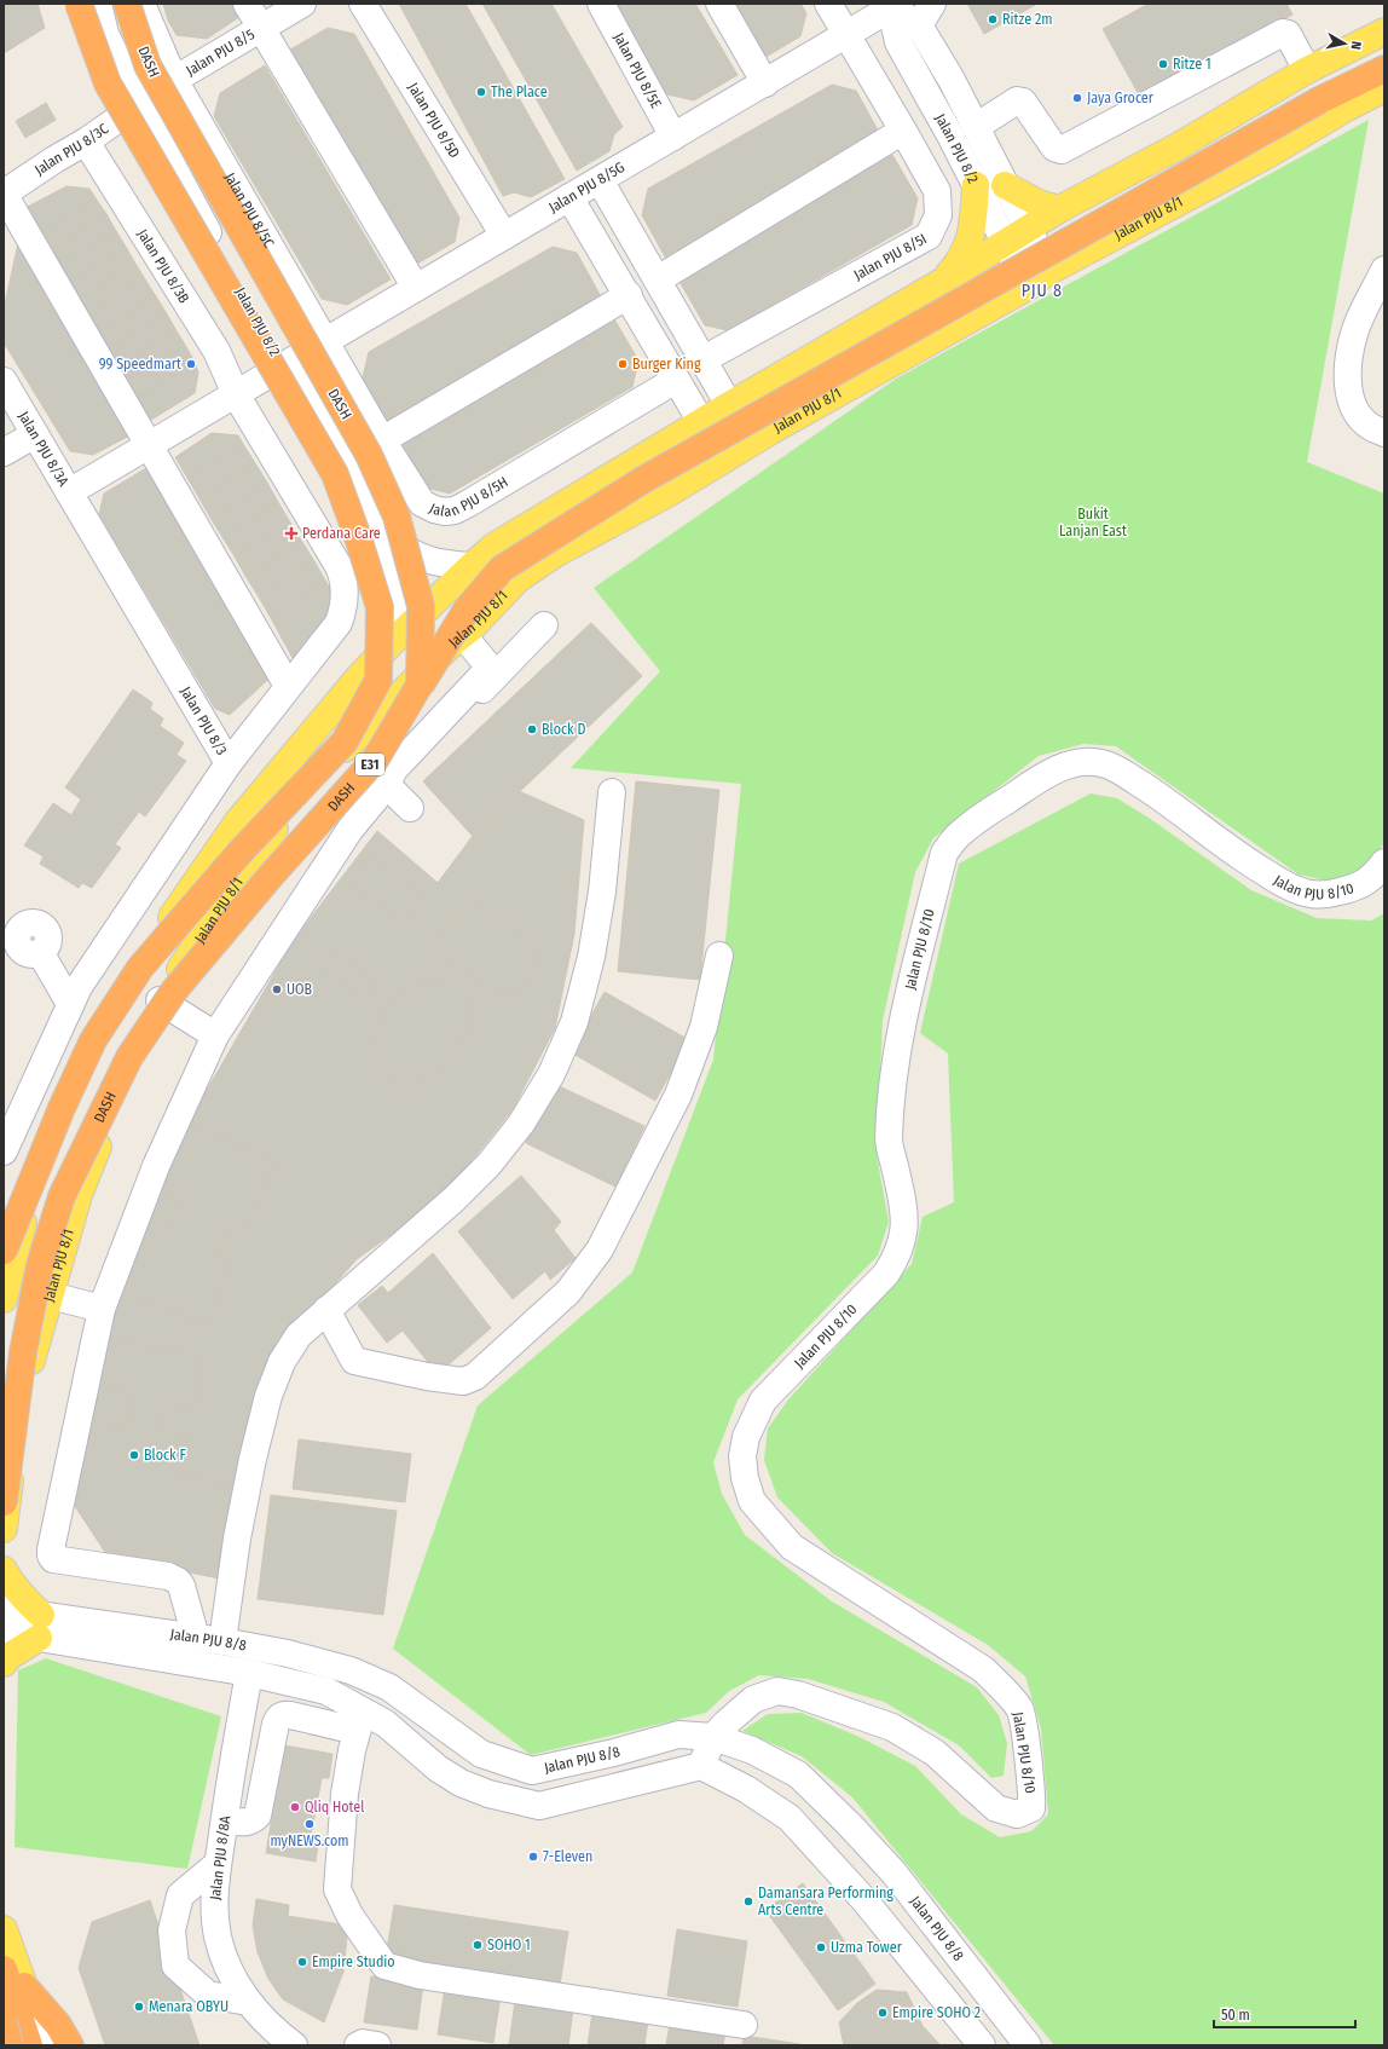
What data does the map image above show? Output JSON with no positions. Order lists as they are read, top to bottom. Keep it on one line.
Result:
{"streets":{"highway":["DASH","E31"],"main road":["Jalan PJU 8/1"],"street":["Jalan PJU 8/5","Jalan PJU 8/5E","Jalan PJU 8/5D","Jalan PJU 8/3C","Jalan PJU 8/2","Jalan PJU 8/5G","Jalan PJU 8/5C","Jalan PJU 8/5I","Jalan PJU 8/3B","Jalan PJU 8/3A","Jalan PJU 8/5H","Jalan PJU 8/3","Jalan PJU 8/10","Jalan PJU 8/8","Jalan PJU 8/8A"]},"crossings":[["Jalan PJU 8/5","Jalan PJU 8/3C"],["Jalan PJU 8/5","Jalan PJU 8/2"],["Jalan PJU 8/5","Jalan PJU 8/5C"],["Jalan PJU 8/5E","Jalan PJU 8/5G"],["Jalan PJU 8/5D","Jalan PJU 8/5G"],["Jalan PJU 8/3C","Jalan PJU 8/2"],["Jalan PJU 8/3C","Jalan PJU 8/3B"],["Jalan PJU 8/2","Jalan PJU 8/5G"],["Jalan PJU 8/2","Jalan PJU 8/1"],["Jalan PJU 8/5G","Jalan PJU 8/5C"],["Jalan PJU 8/5G","Jalan PJU 8/5I"],["Jalan PJU 8/5G","Jalan PJU 8/5H"],["Jalan PJU 8/5C","Jalan PJU 8/5H"],["Jalan PJU 8/3B","Jalan PJU 8/3"],["Jalan PJU 8/3A","Jalan PJU 8/3"],["Jalan PJU 8/10","Jalan PJU 8/8"],["Jalan PJU 8/8","Jalan PJU 8/8A"]],"districts":["PJU 8"],"parks":["Bukit Lanjan East"],"places":{"other":["Ritze 2m","Ritze 1","The Place","Jaya Grocer","99 Speedmart","Burger King","Block D","UOB","Block F","Qliq Hotel","myNEWS.com","7-Eleven","Damansara Performing Arts Centre","SOHO 1","Uzma Tower","Empire Studio","Menara OBYU","Empire SOHO 2"],"health":["Perdana Care"]},"scale_bar":"50 m","north":"right"}
